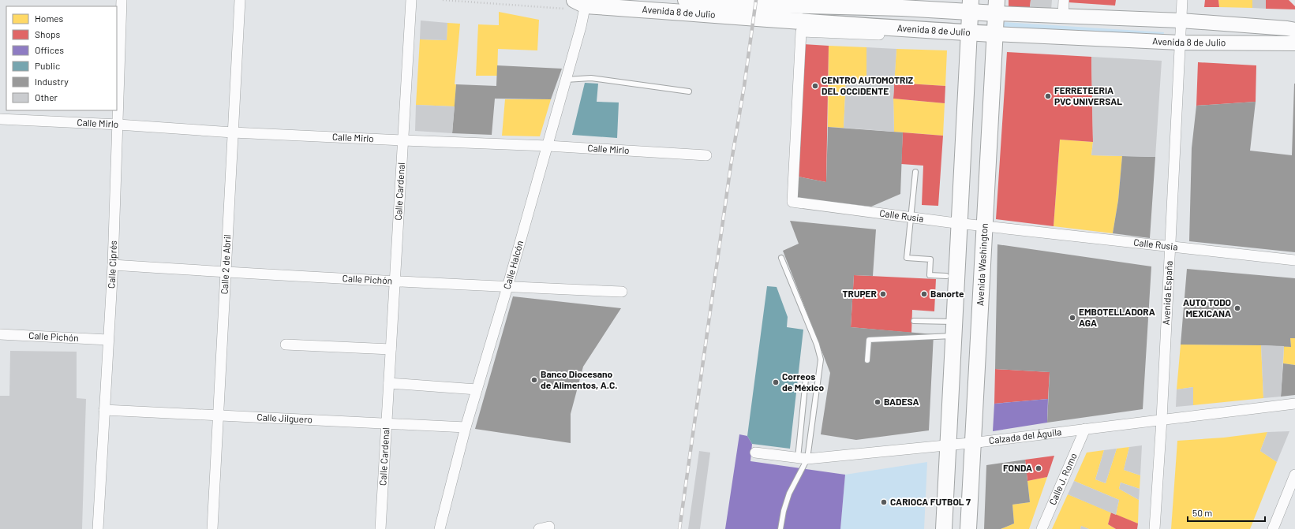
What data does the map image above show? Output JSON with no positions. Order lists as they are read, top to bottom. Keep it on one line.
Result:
{"streets":{"main road":["Avenida 8 de Julio","Avenida Washington"],"street":["Calle Mirlo","Calle Cardenal","Calle Rusia","Calle Ciprés","Calle 2 de Abril","Calle Halcón","Calle Pichón","Avenida España","Calle Jilguero","Calzada del Águila","Calle J. Romo"]},"crossings":[["Avenida 8 de Julio","Calle Rusia"],["Avenida 8 de Julio","Avenida Washington"],["Avenida 8 de Julio","Calle Halcón"],["Avenida 8 de Julio","Avenida España"],["Calle Mirlo","Calle Cardenal"],["Calle Mirlo","Calle Ciprés"],["Calle Mirlo","Calle 2 de Abril"],["Calle Mirlo","Calle Halcón"],["Calle Cardenal","Calle Pichón"],["Calle Cardenal","Calle Jilguero"],["Calle Rusia","Avenida Washington"],["Calle Rusia","Avenida España"],["Avenida Washington","Calzada del Águila"],["Calle Ciprés","Calle Pichón"],["Calle Ciprés","Calle Jilguero"],["Calle 2 de Abril","Calle Pichón"],["Calle 2 de Abril","Calle Jilguero"],["Calle Halcón","Calle Pichón"],["Calle Halcón","Calle Jilguero"],["Avenida España","Calzada del Águila"],["Calzada del Águila","Calle J. Romo"]],"places":["CENTRO AUTOMOTRIZ DEL OCCIDENTE","FERRETEERIA PVC UNIVERSAL","TRUPER","Banorte","AUTO TODO MEXICANA","EMBOTELLADORA AGA","Banco Diocesano de Alimentos, A.C.","Correos de México","BADESA","FONDA","CARIOCA FUTBOL 7"],"legend":["Homes","Shops","Offices","Public","Industry","Other"],"scale_bar":"50 m"}
